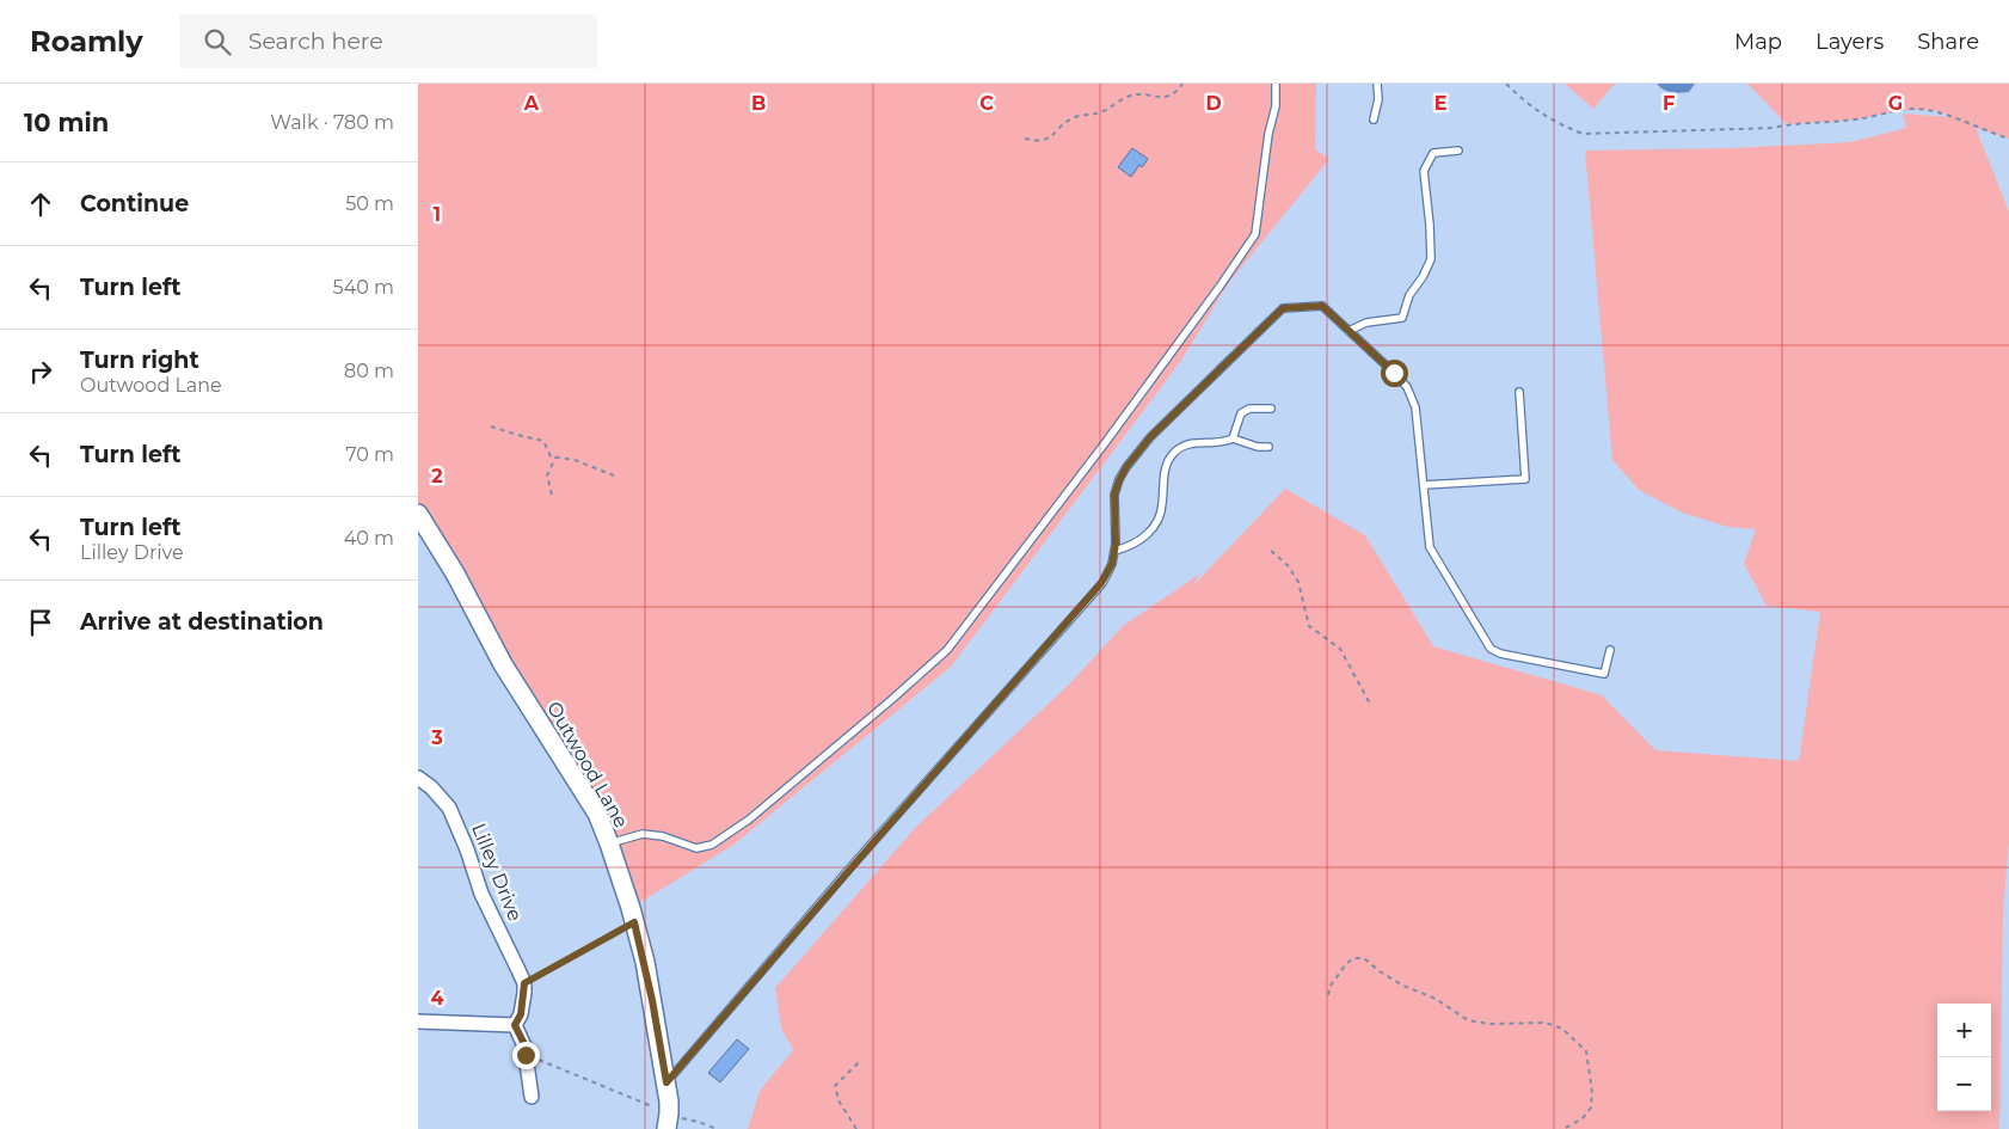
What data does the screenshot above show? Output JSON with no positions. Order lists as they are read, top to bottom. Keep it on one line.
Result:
{"streets":{"main road":["Outwood Lane"],"street":["Lilley Drive"]},"page":{"header":"Roamly","search":"Search here","nav":["Map","Layers","Share"],"heading":["10 min","Walk · 780 m"],"list":[["Continue","50 m"],["Turn left","540 m"],["Turn right","Outwood Lane","80 m"],["Turn left","70 m"],["Turn left","Lilley Drive","40 m"],"Arrive at destination"],"map_buttons":["+","−"]},"grid":{"columns":["A","B","C","D","E","F","G"],"rows":["1","2","3","4"]}}
